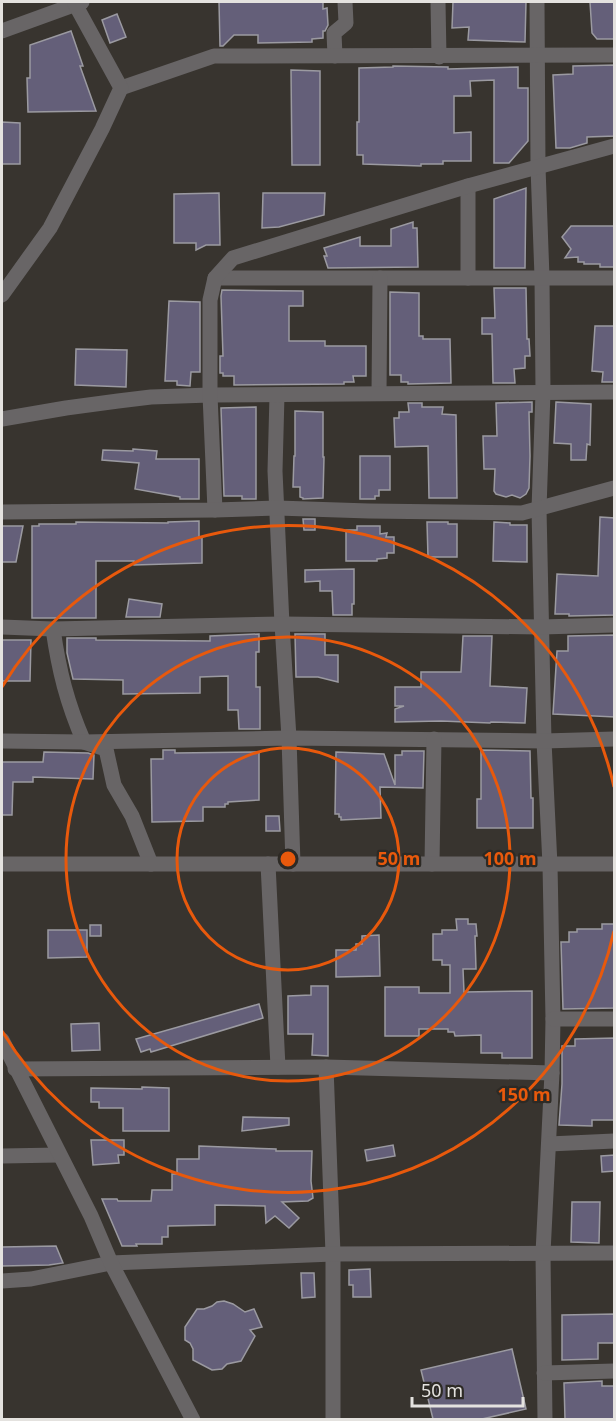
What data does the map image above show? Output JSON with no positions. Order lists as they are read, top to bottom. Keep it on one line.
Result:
{"scale_bar":"50 m","rings":["50 m","100 m","150 m"]}
